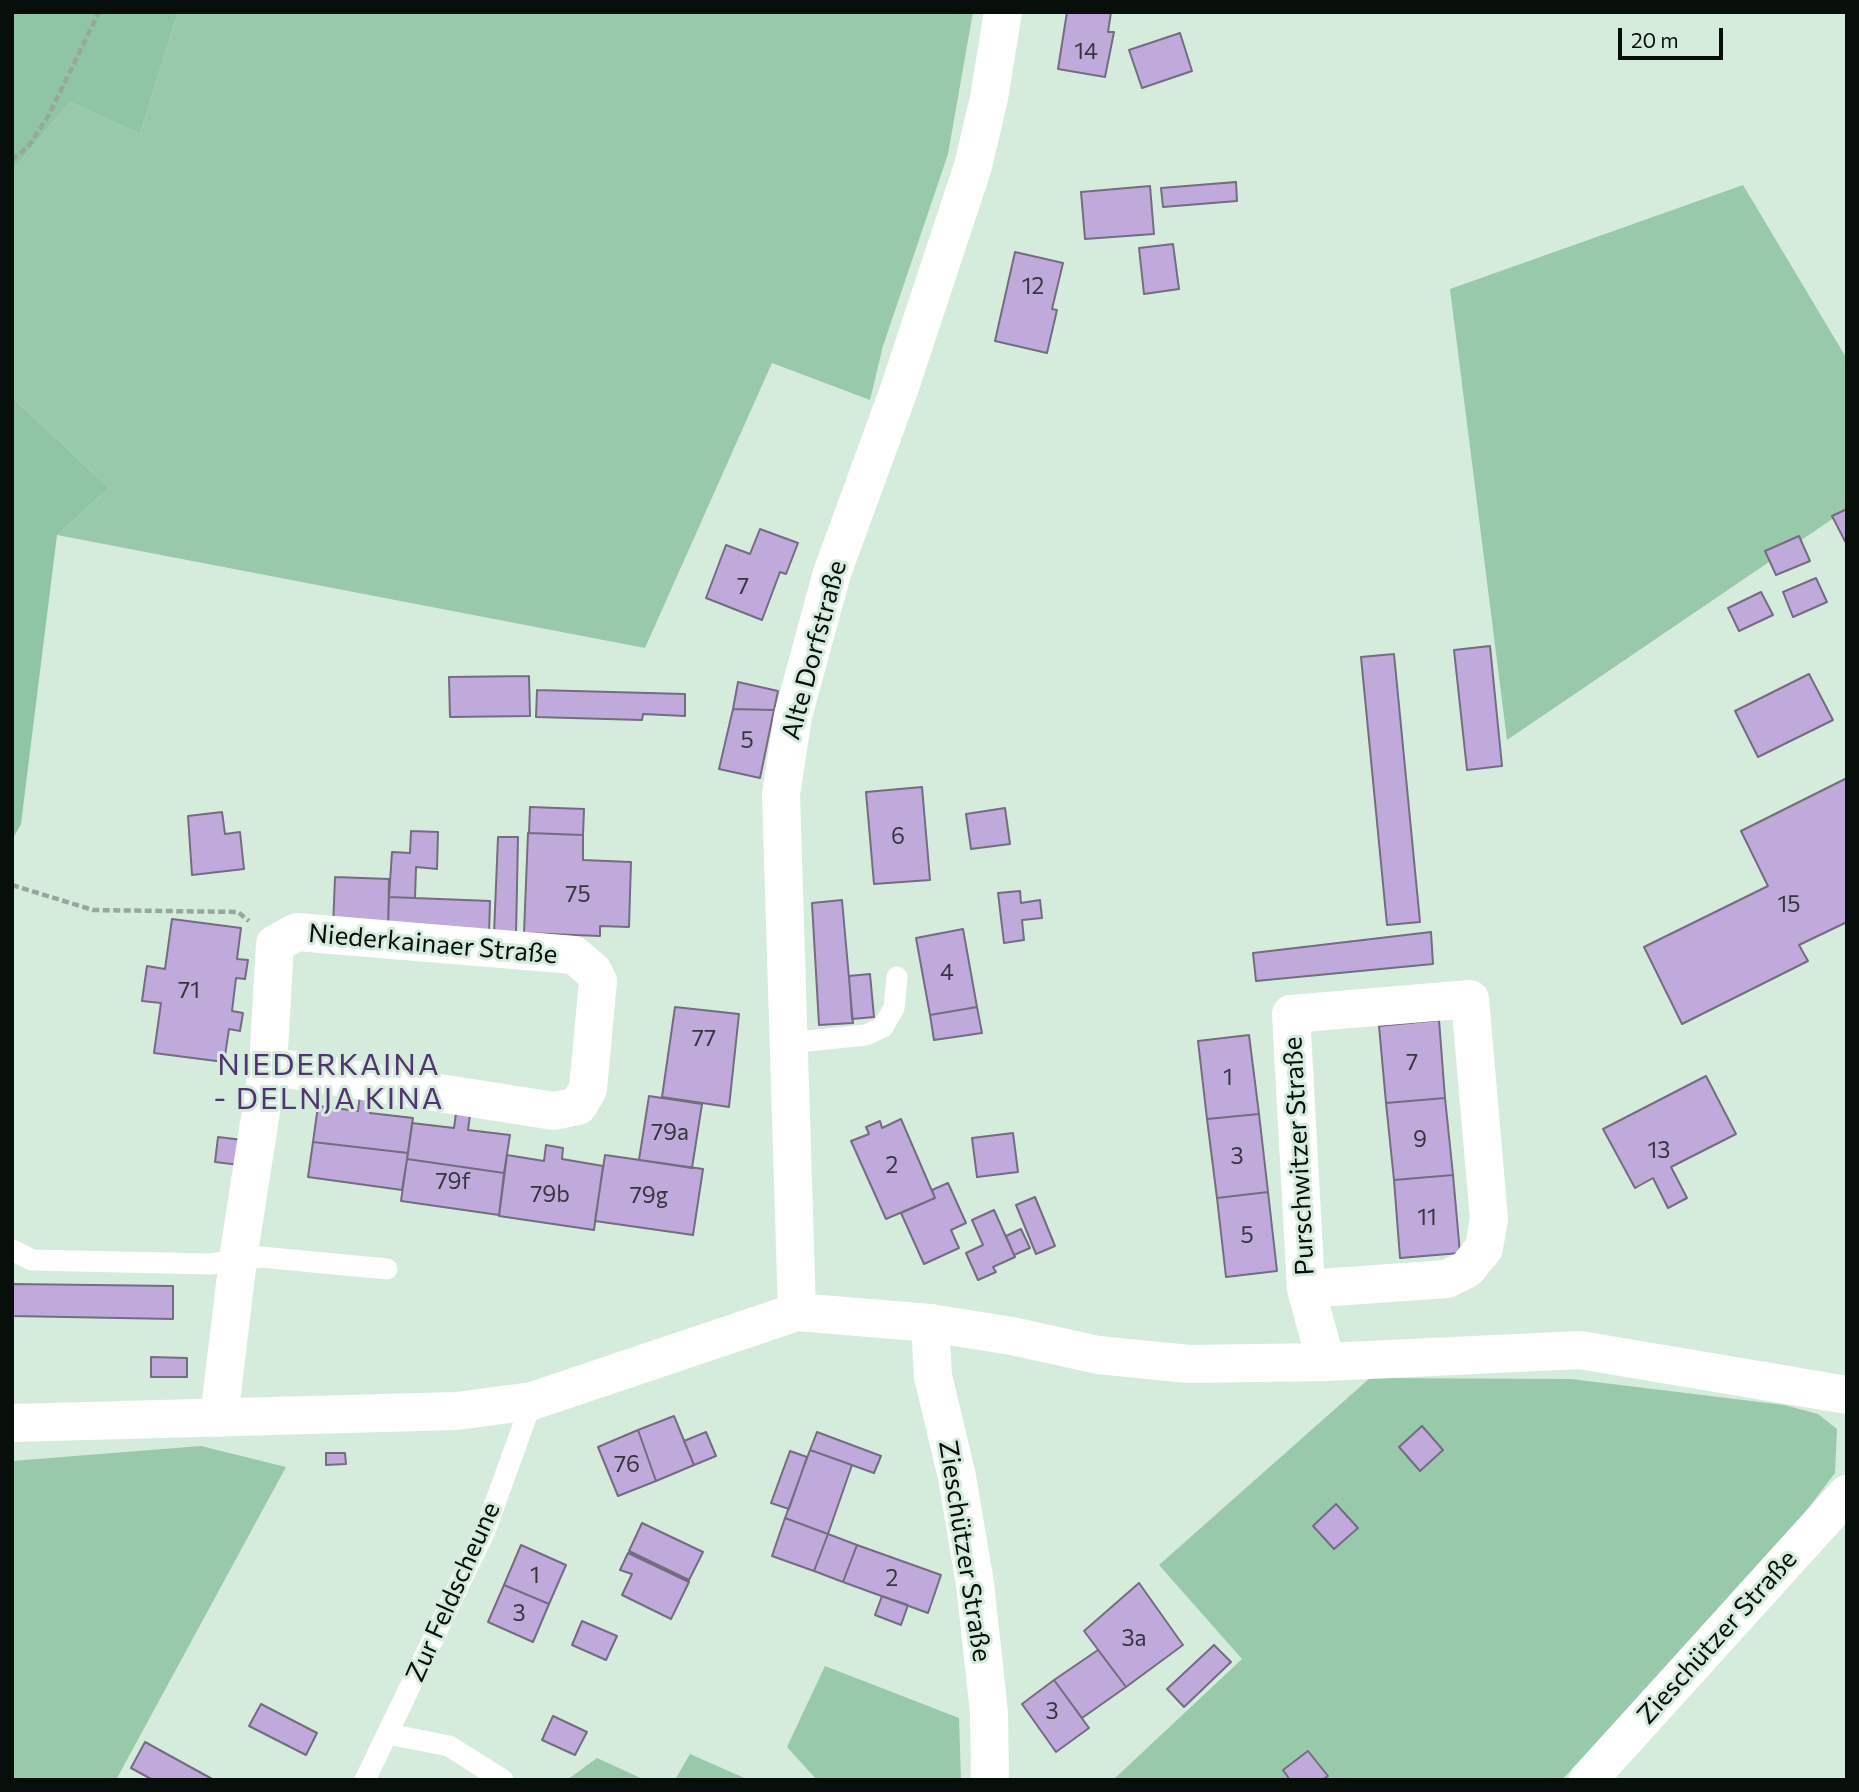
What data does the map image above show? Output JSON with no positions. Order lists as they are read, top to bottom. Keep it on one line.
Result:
{"streets":{"street":["Alte Dorfstraße","Niederkainaer Straße","Purschwitzer Straße","Zieschützer Straße"],"lane":["Zur Feldscheune"]},"districts":["NIEDERKAINA - DELNJA KINA"],"house_numbers":["14","12","7","5","6","75","15","4","71","77","7","1","79a","9","13","3","2","79f","79b","79g","11","5","76","1","2","3","3a","3"],"scale_bar":"20 m"}
